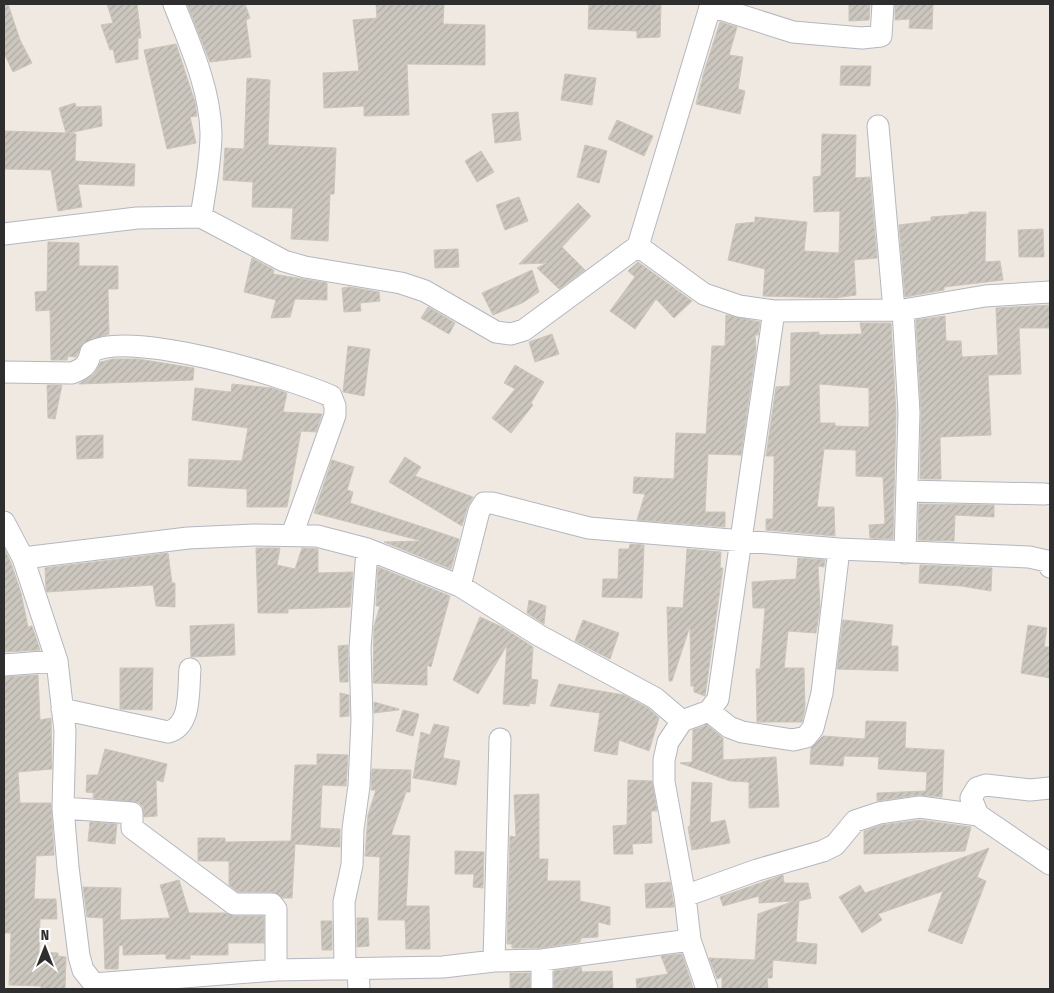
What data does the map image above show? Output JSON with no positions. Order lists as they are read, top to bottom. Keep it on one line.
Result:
{"north":"top"}
